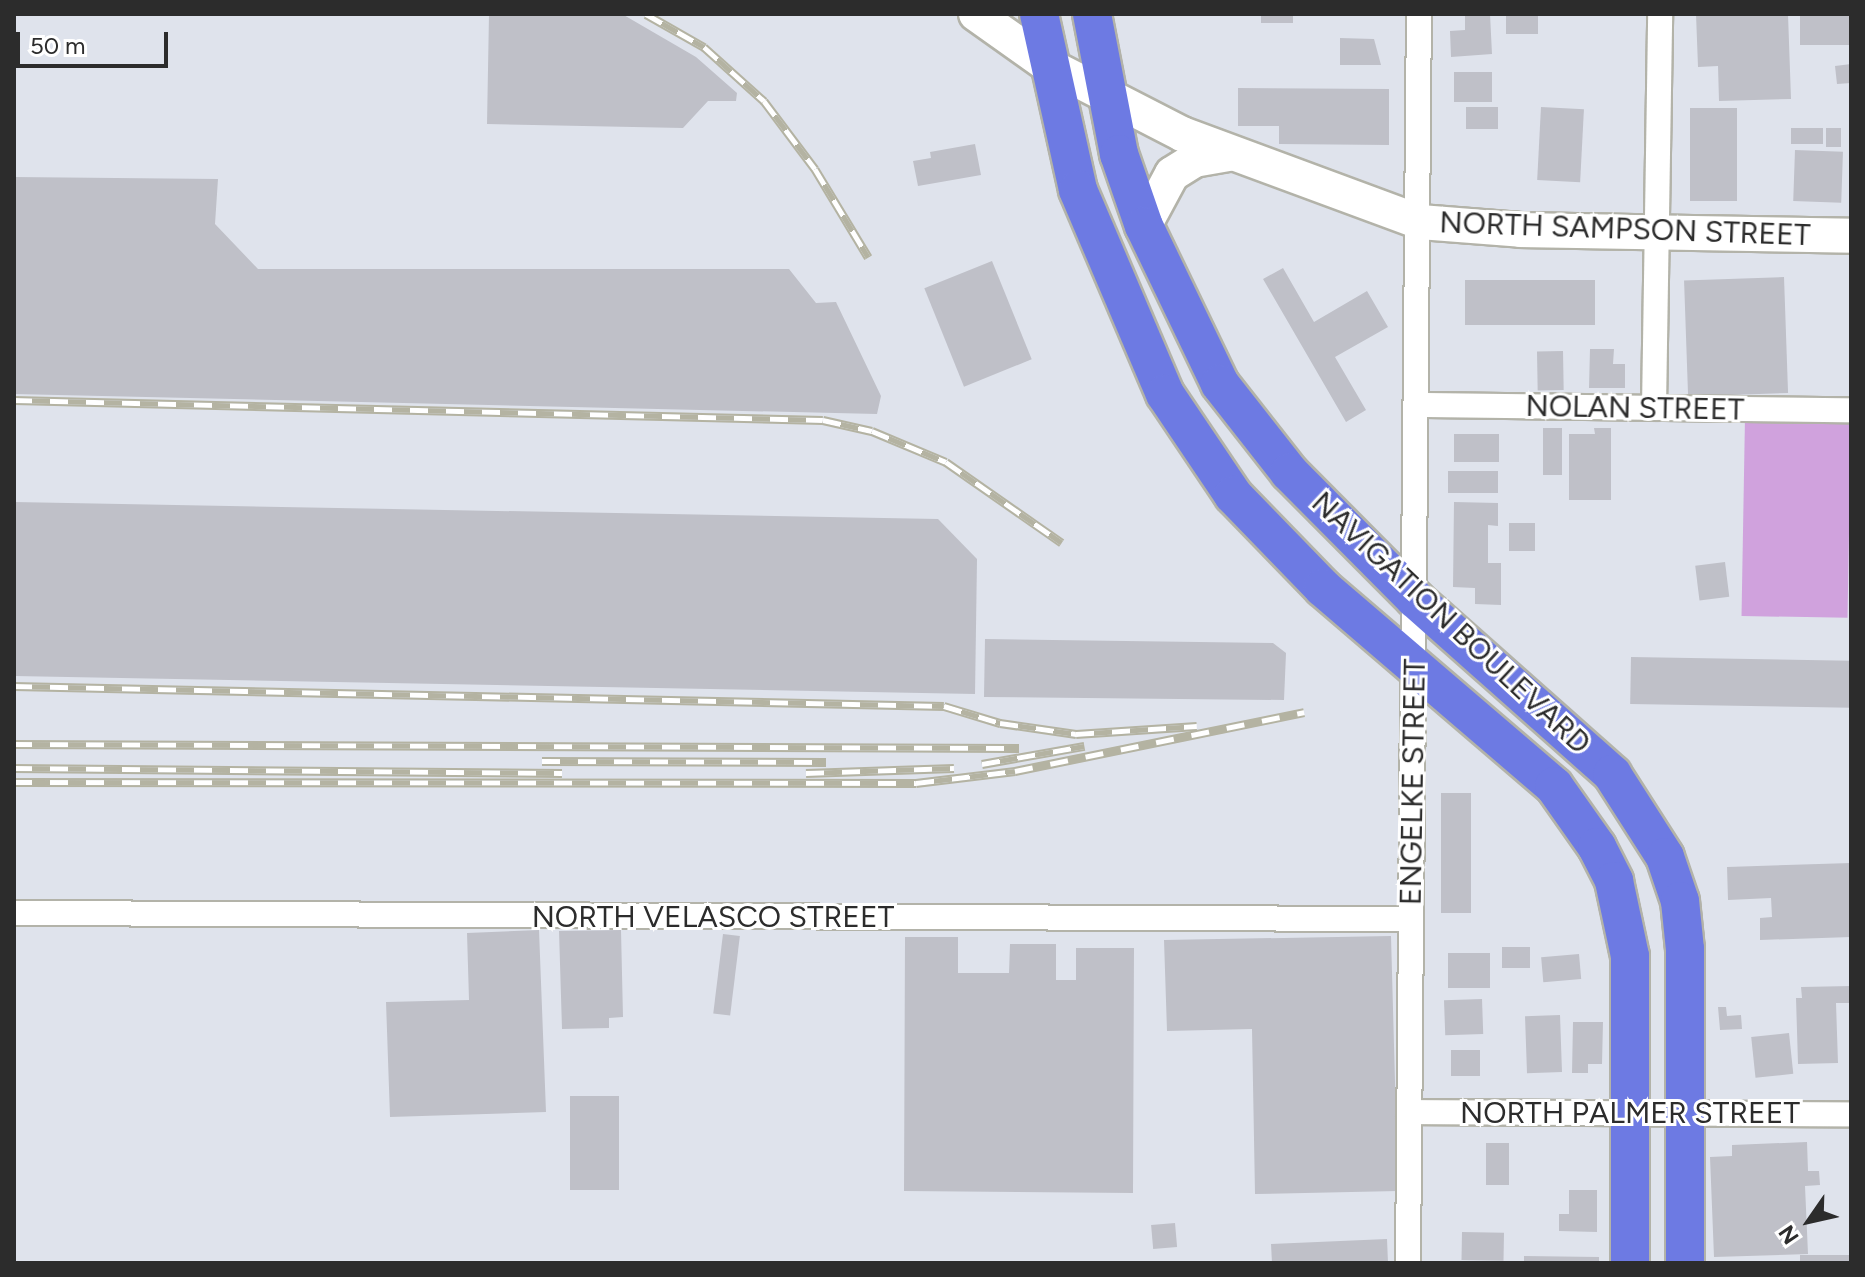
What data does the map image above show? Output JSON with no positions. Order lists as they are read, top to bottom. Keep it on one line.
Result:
{"streets":{"main road":["NORTH SAMPSON STREET","NAVIGATION BOULEVARD"],"street":["NOLAN STREET","ENGELKE STREET","NORTH VELASCO STREET","NORTH PALMER STREET"]},"crossings":[["NORTH SAMPSON STREET","NAVIGATION BOULEVARD"],["NORTH SAMPSON STREET","ENGELKE STREET"],["NOLAN STREET","ENGELKE STREET"],["NAVIGATION BOULEVARD","ENGELKE STREET"],["NAVIGATION BOULEVARD","NORTH PALMER STREET"],["ENGELKE STREET","NORTH VELASCO STREET"],["ENGELKE STREET","NORTH PALMER STREET"]],"scale_bar":"50 m","north":"bottom left"}
